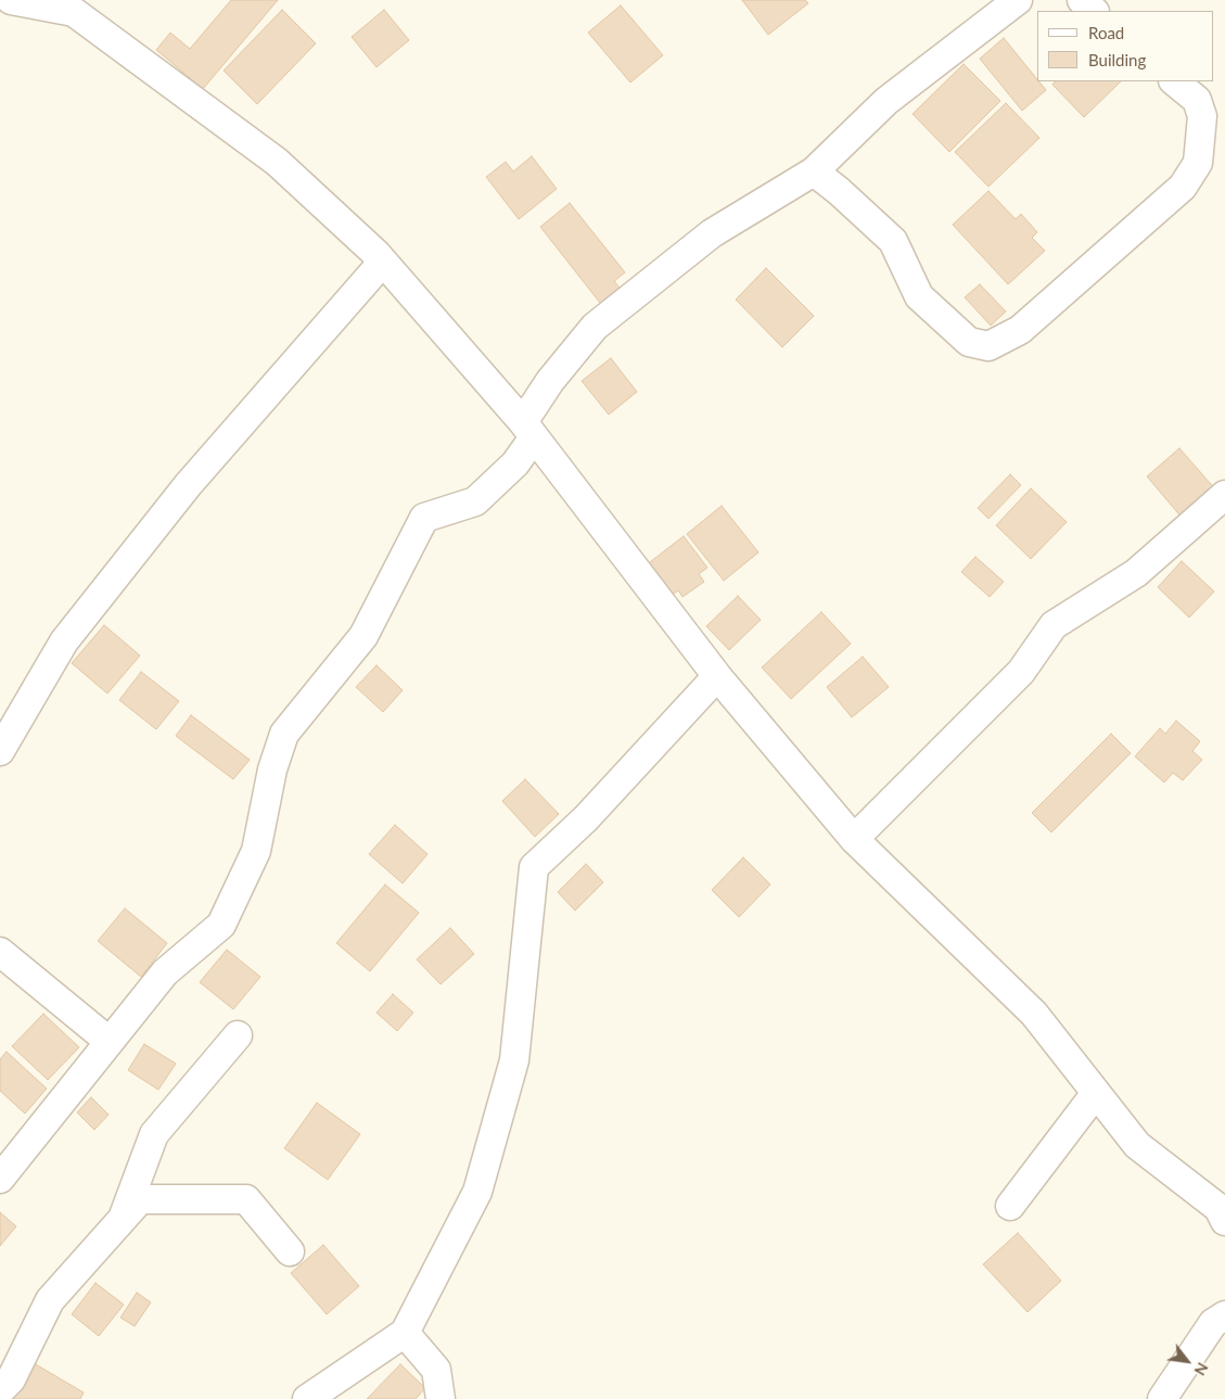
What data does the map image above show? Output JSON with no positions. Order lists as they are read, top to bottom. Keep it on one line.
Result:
{"legend":["Road","Building"],"north":"bottom right"}
